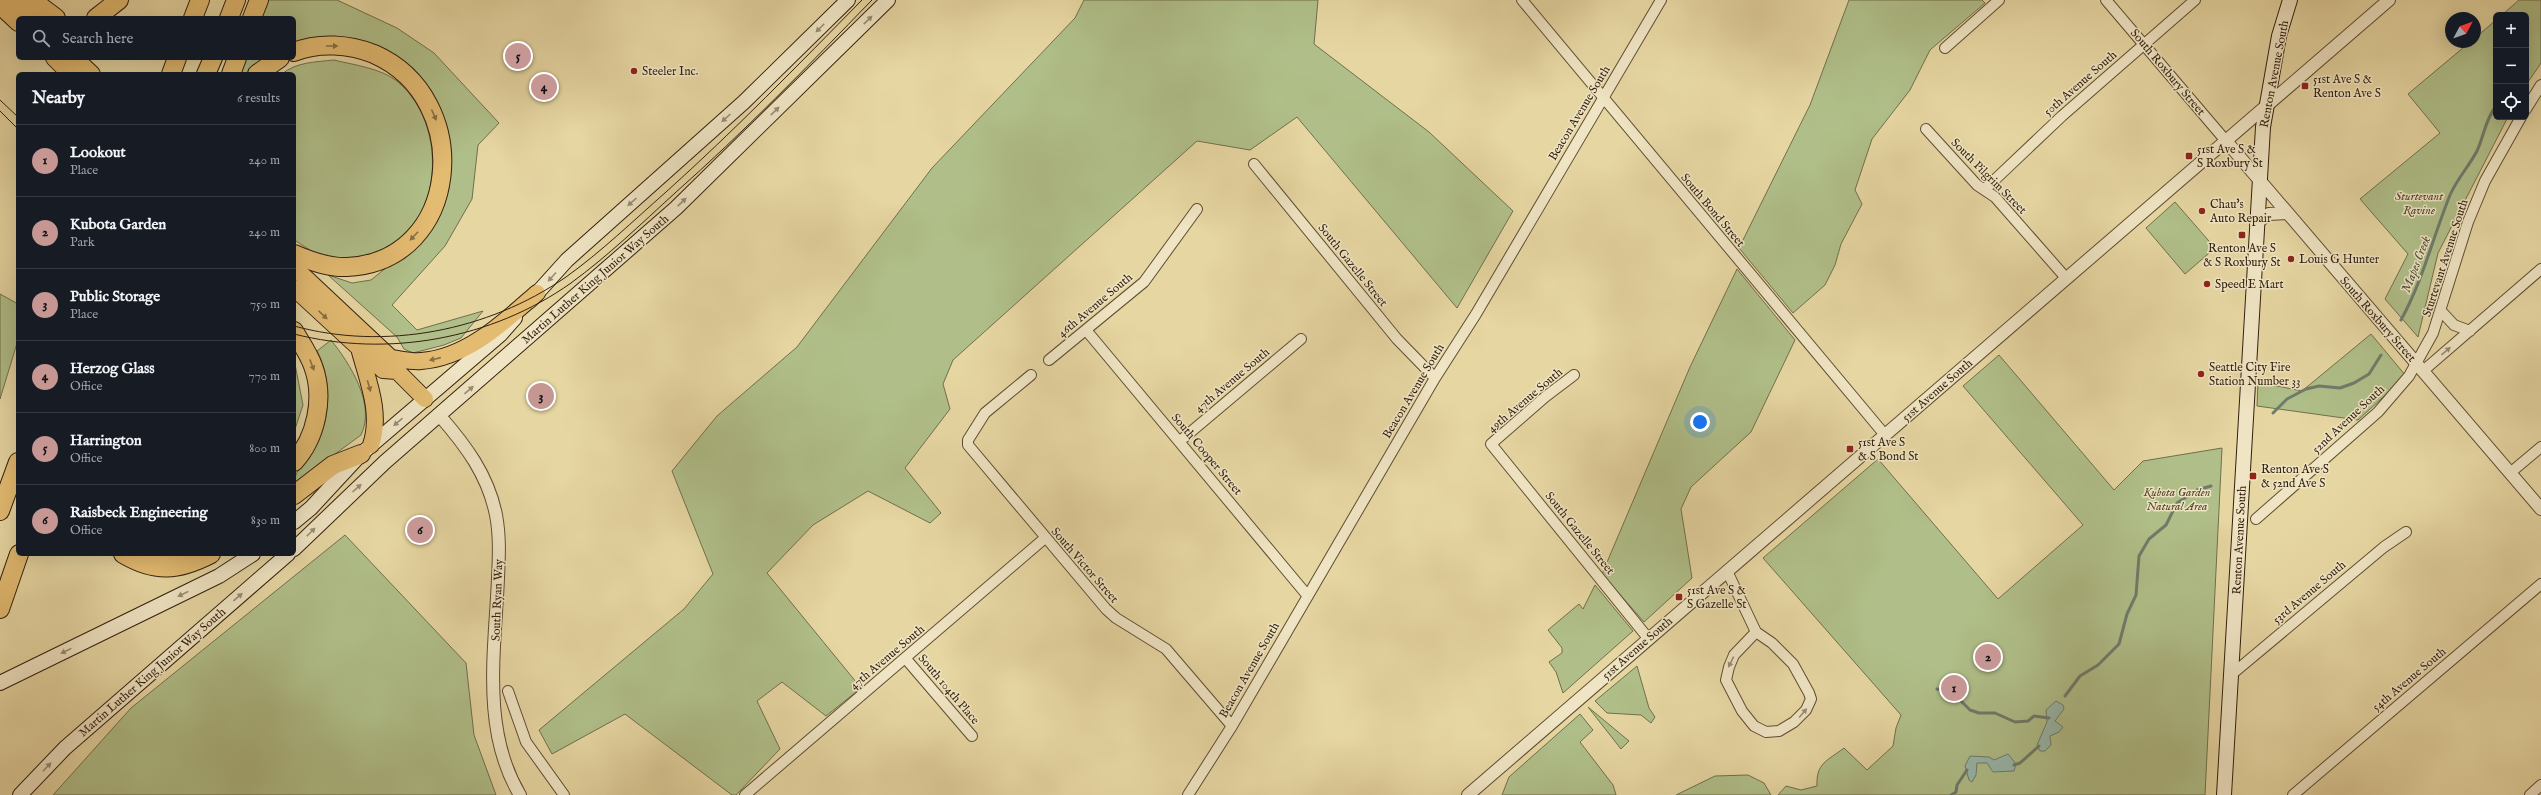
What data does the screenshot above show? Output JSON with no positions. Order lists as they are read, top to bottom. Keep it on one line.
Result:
{"streets":{"main road":["Renton Avenue South","Martin Luther King Junior Way South"],"street":["South Roxbury Street","50th Avenue South","Beacon Avenue South","South Pilgrim Street","South Bond Street","Sturtevant Avenue South","South Gazelle Street","46th Avenue South","47th Avenue South","51st Avenue South","49th Avenue South","52nd Avenue South","South Cooper Street","South Victor Street","53rd Avenue South","South Ryan Way","54th Avenue South","South 104th Place"]},"crossings":[["South Roxbury Street","Renton Avenue South"],["South Roxbury Street","50th Avenue South"],["South Roxbury Street","Sturtevant Avenue South"],["South Roxbury Street","51st Avenue South"],["South Roxbury Street","52nd Avenue South"],["Renton Avenue South","51st Avenue South"],["Renton Avenue South","53rd Avenue South"],["50th Avenue South","South Pilgrim Street"],["Beacon Avenue South","South Bond Street"],["Beacon Avenue South","South Gazelle Street"],["Beacon Avenue South","South Cooper Street"],["Beacon Avenue South","South Victor Street"],["South Pilgrim Street","51st Avenue South"],["South Bond Street","51st Avenue South"],["Sturtevant Avenue South","52nd Avenue South"],["South Gazelle Street","51st Avenue South"],["South Gazelle Street","49th Avenue South"],["Martin Luther King Junior Way South","South Ryan Way"],["46th Avenue South","South Cooper Street"],["47th Avenue South","South Cooper Street"],["47th Avenue South","South Victor Street"],["47th Avenue South","South 104th Place"]],"water":["Mapes Creek"],"parks":["Sturtevant Ravine","Kubota Garden Natural Area"],"places":{"other":["Steeler Inc.","Chau's Auto Repair","Louis G Hunter","Speed E Mart","Seattle City Fire Station Number 33"],"transit":["51st Ave S & Renton Ave S","51st Ave S & S Roxbury St","Renton Ave S & S Roxbury St","51st Ave S & S Bond St","Renton Ave S & 52nd Ave S","51st Ave S & S Gazelle St"]},"north":"top right","page":{"map_buttons":["+","−"],"search":"Search here","pins":["5","4","3","6","2","1"],"heading":["Nearby","6 results"],"list":[{"mark":"1","name":"Lookout","note":"Place","value":"240 m"},{"mark":"2","name":"Kubota Garden","note":"Park","value":"240 m"},{"mark":"3","name":"Public Storage","note":"Place","value":"750 m"},{"mark":"4","name":"Herzog Glass","note":"Office","value":"770 m"},{"mark":"5","name":"Harrington","note":"Office","value":"800 m"},{"mark":"6","name":"Raisbeck Engineering","note":"Office","value":"830 m"}]}}
